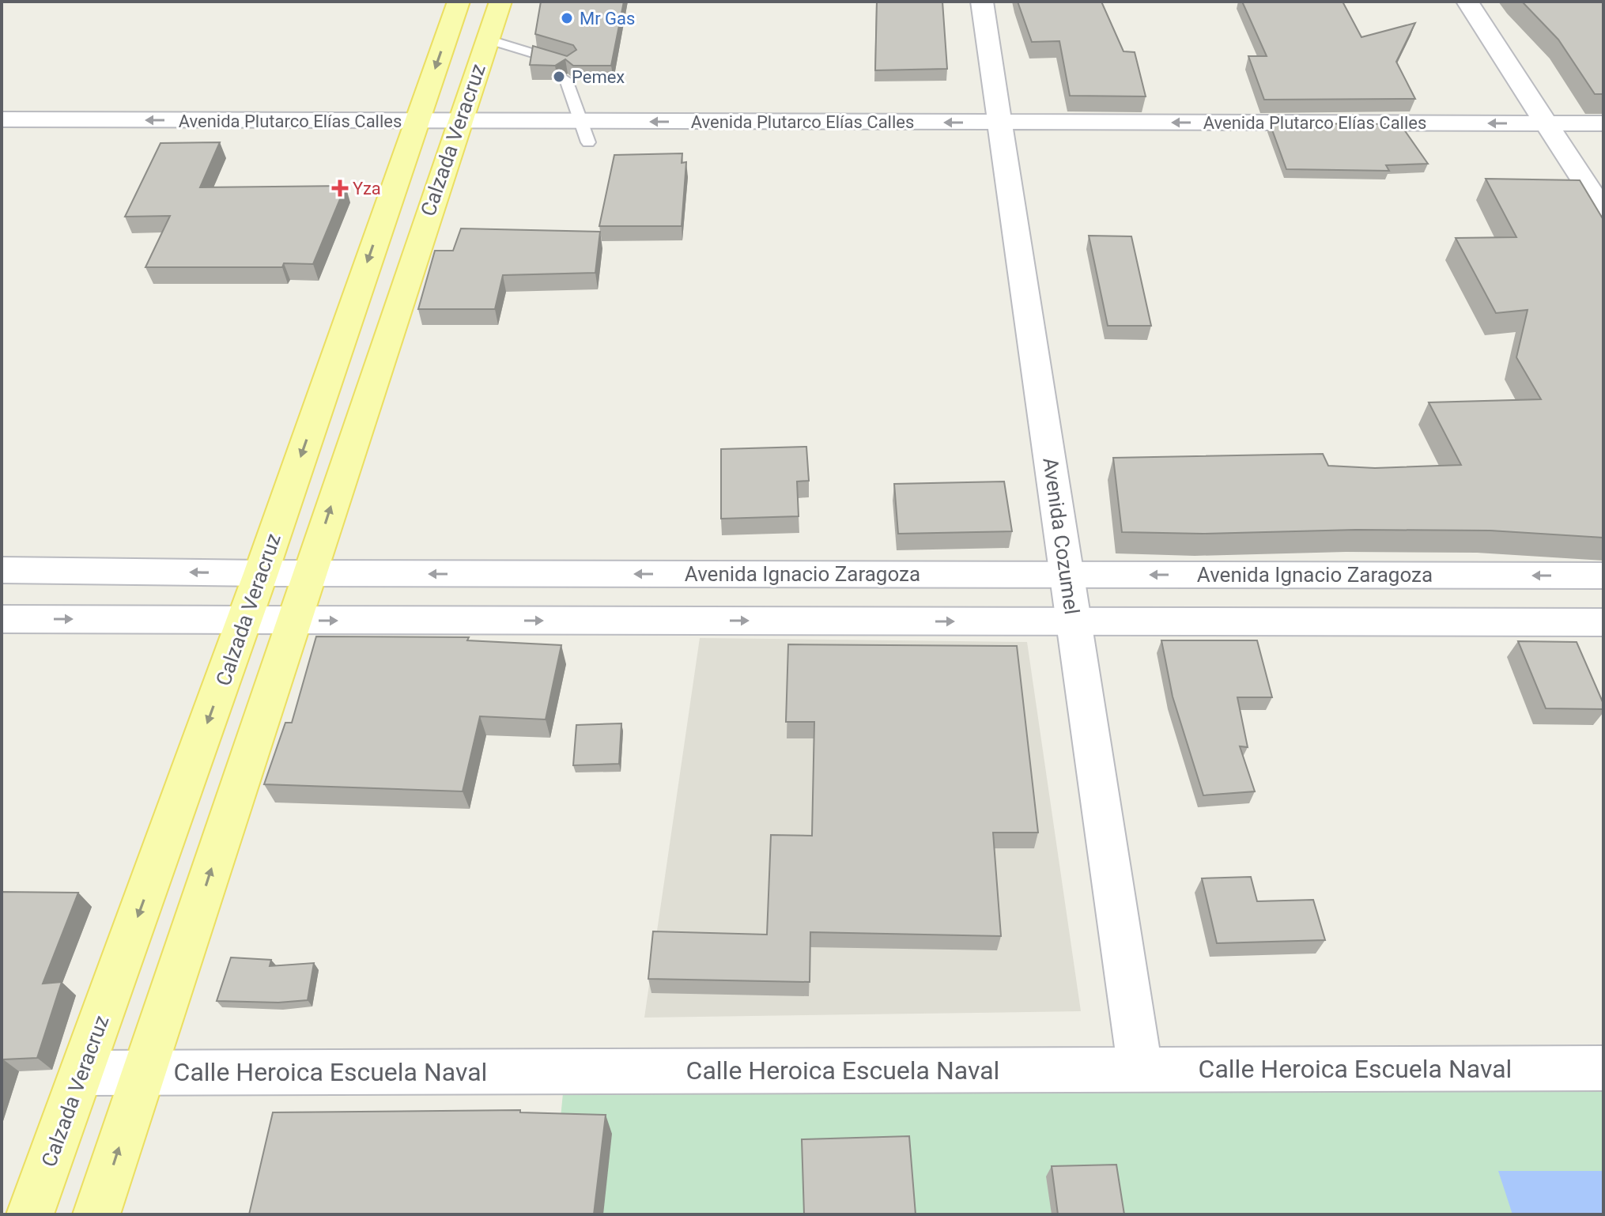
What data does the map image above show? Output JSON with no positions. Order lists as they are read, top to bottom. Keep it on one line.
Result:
{"streets":{"main road":["Calzada Veracruz"],"street":["Avenida Plutarco Elías Calles","Avenida Cozumel","Avenida Ignacio Zaragoza","Calle Heroica Escuela Naval"]},"crossings":[["Avenida Plutarco Elías Calles","Calzada Veracruz"],["Avenida Plutarco Elías Calles","Avenida Cozumel"],["Calzada Veracruz","Avenida Ignacio Zaragoza"],["Calzada Veracruz","Calle Heroica Escuela Naval"],["Avenida Cozumel","Avenida Ignacio Zaragoza"],["Avenida Cozumel","Calle Heroica Escuela Naval"]],"places":{"other":["Mr Gas","Pemex"],"health":["Yza"]}}
